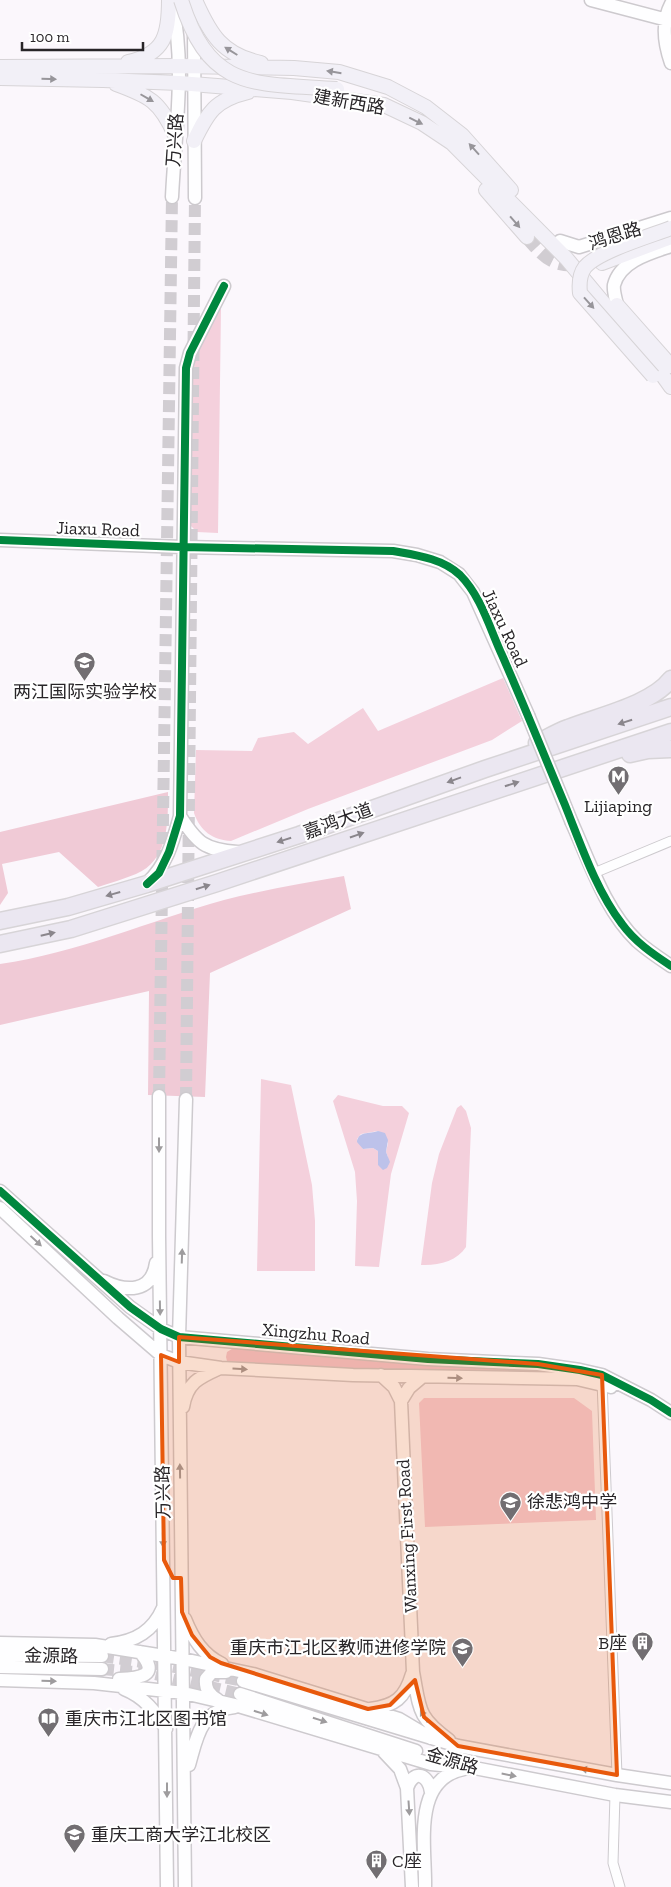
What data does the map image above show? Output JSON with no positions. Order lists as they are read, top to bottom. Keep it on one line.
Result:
{"streets":{"highway":["嘉鸿大道"],"main road":["建新西路"],"street":["万兴路","鸿恩路","Jiaxu Road","Xingzhu Road","Wanxing First Road","金源路"]},"crossings":[["建新西路","万兴路"],["建新西路","鸿恩路"],["万兴路","Xingzhu Road"],["Wanxing First Road","金源路"]],"places":{"school or university":["两江国际实验学校","徐悲鸿中学","重庆市江北区教师进修学院","重庆工商大学江北校区"],"metro station":["Lijiaping"],"building":["B座","C座"],"library":["重庆市江北区图书馆"]},"scale_bar":"100 m"}
